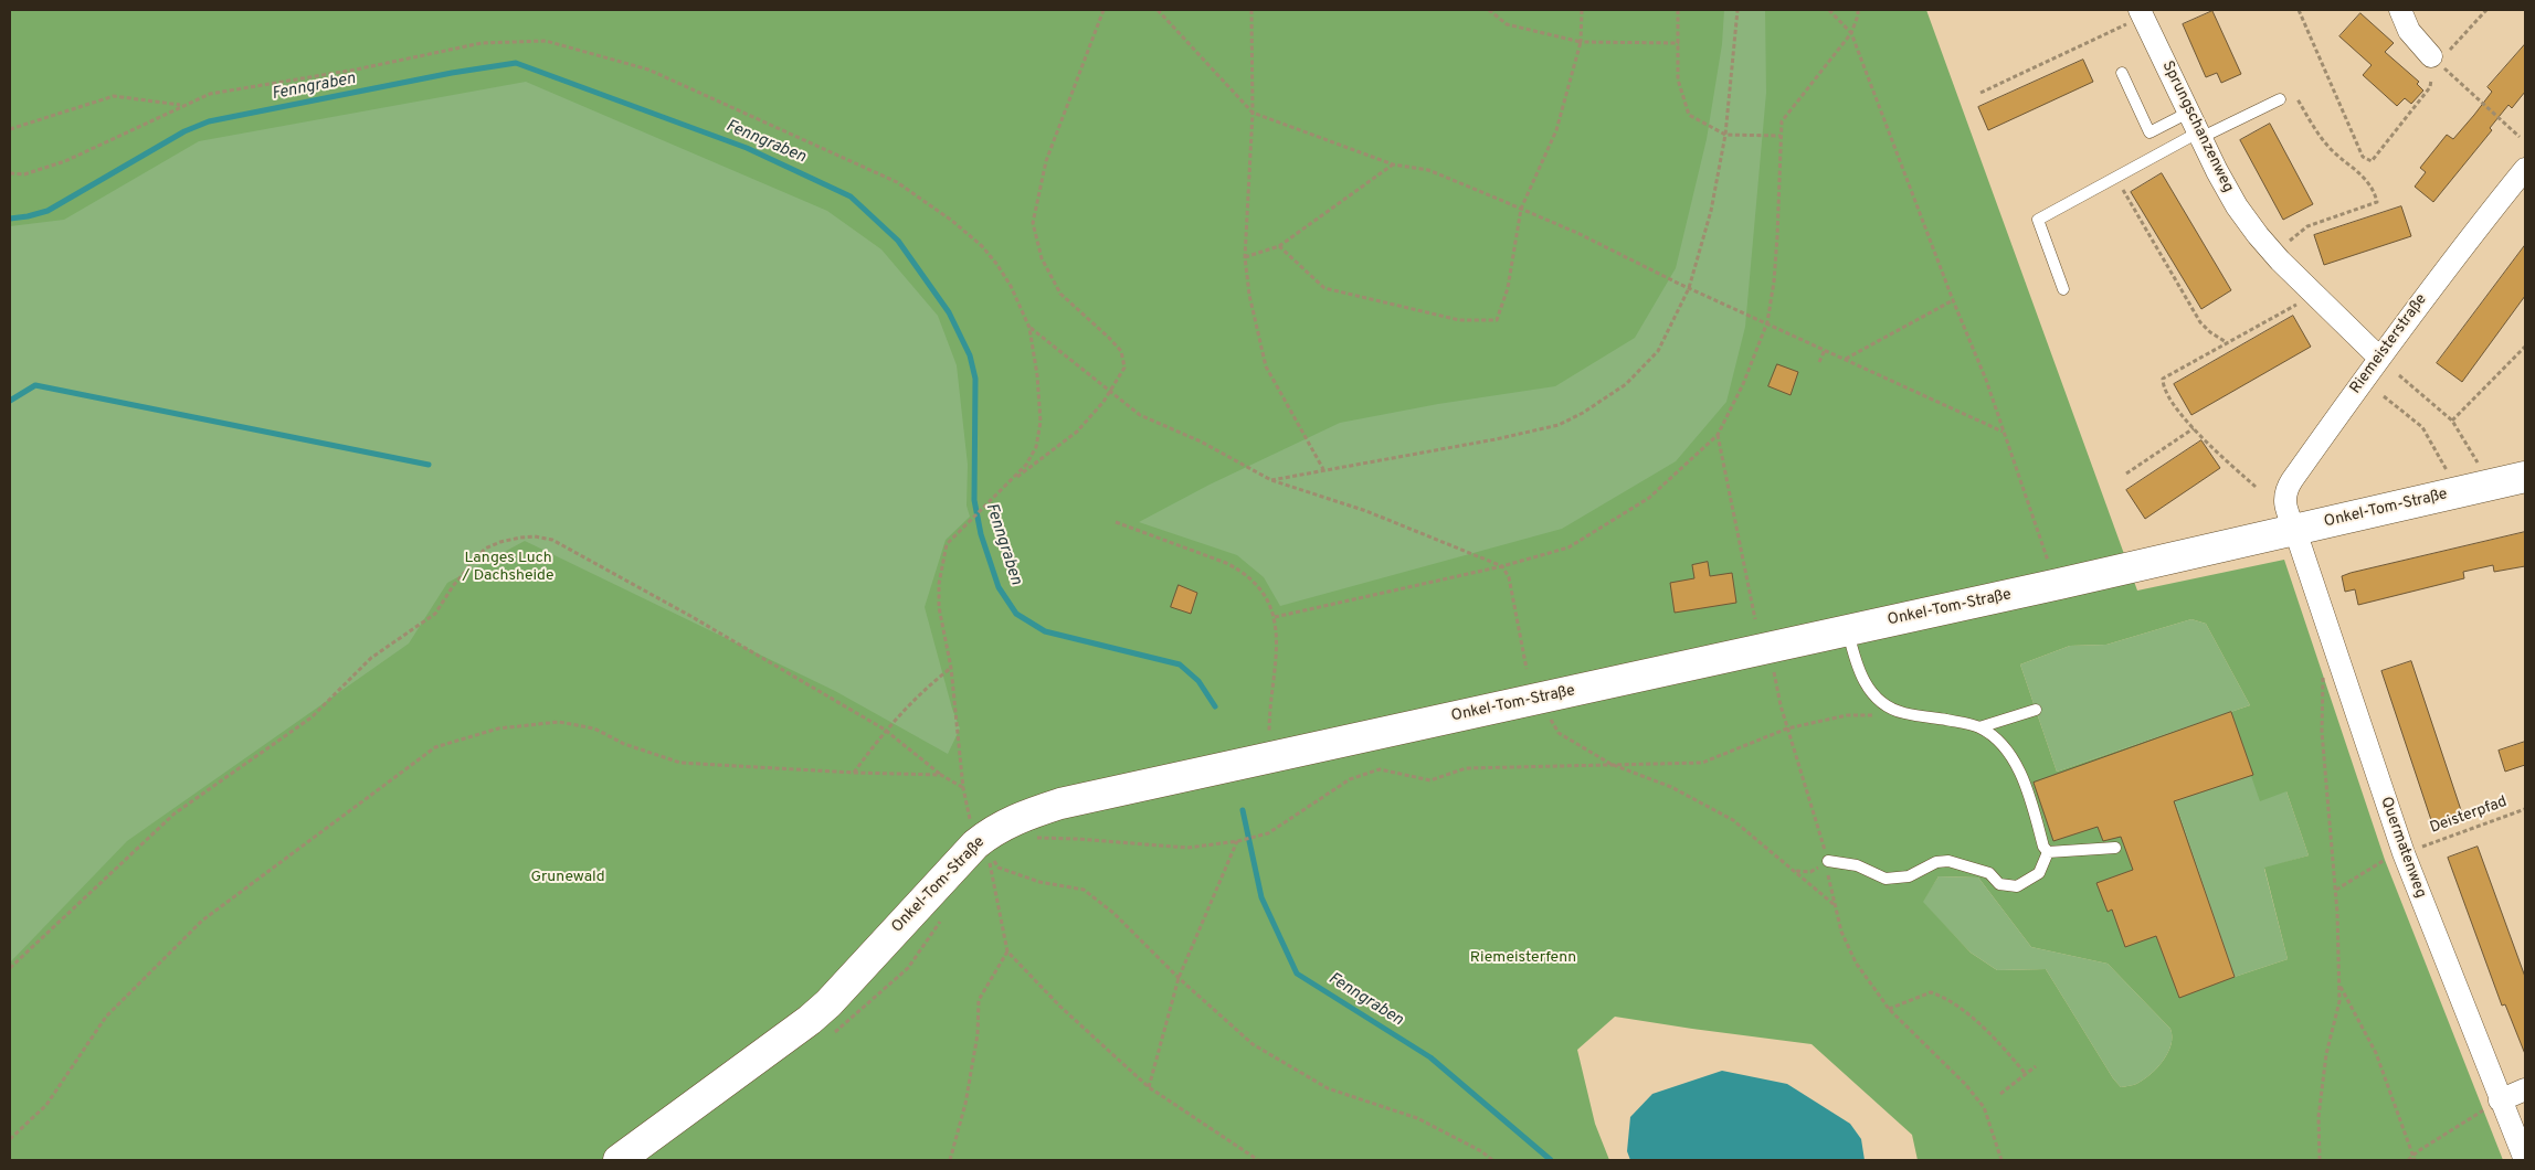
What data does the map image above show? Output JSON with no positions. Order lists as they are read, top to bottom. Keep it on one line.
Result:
{"streets":{"main road":["Onkel-Tom-Straße"],"street":["Sprungschanzenweg","Riemeisterstraße","Quermatenweg"],"path":["Deisterpfad"]},"crossings":[["Sprungschanzenweg","Riemeisterstraße"],["Riemeisterstraße","Onkel-Tom-Straße"],["Riemeisterstraße","Quermatenweg"],["Onkel-Tom-Straße","Quermatenweg"]],"water":["Fenngraben"],"parks":["Langes Luch / Dachsheide","Grunewald","Riemeisterfenn"]}
